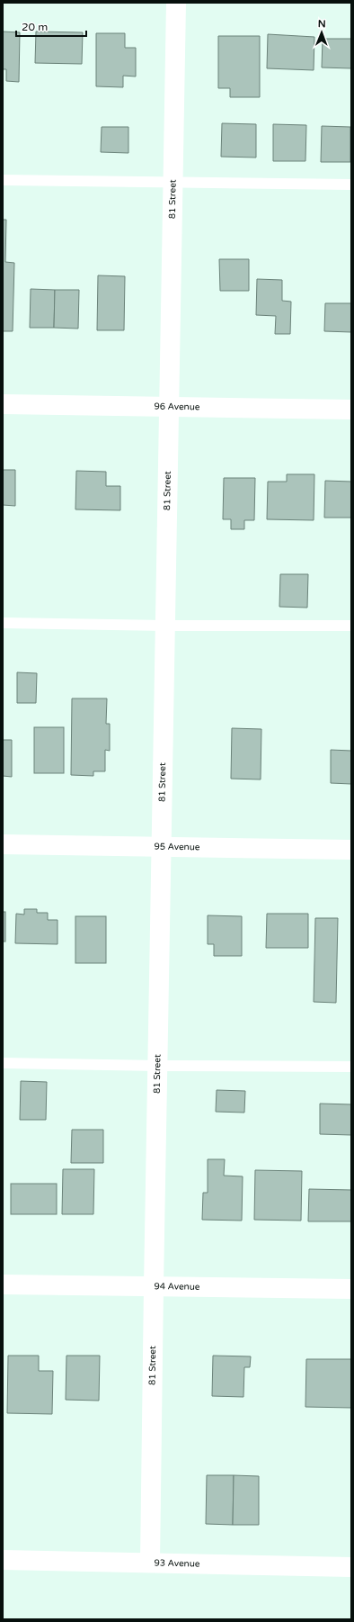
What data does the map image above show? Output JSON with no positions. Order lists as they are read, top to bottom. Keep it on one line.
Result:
{"streets":{"street":["81 Street","96 Avenue","95 Avenue","94 Avenue","93 Avenue"]},"crossings":[["81 Street","96 Avenue"],["81 Street","95 Avenue"],["81 Street","94 Avenue"],["81 Street","93 Avenue"]],"scale_bar":"20 m","north":"top"}
